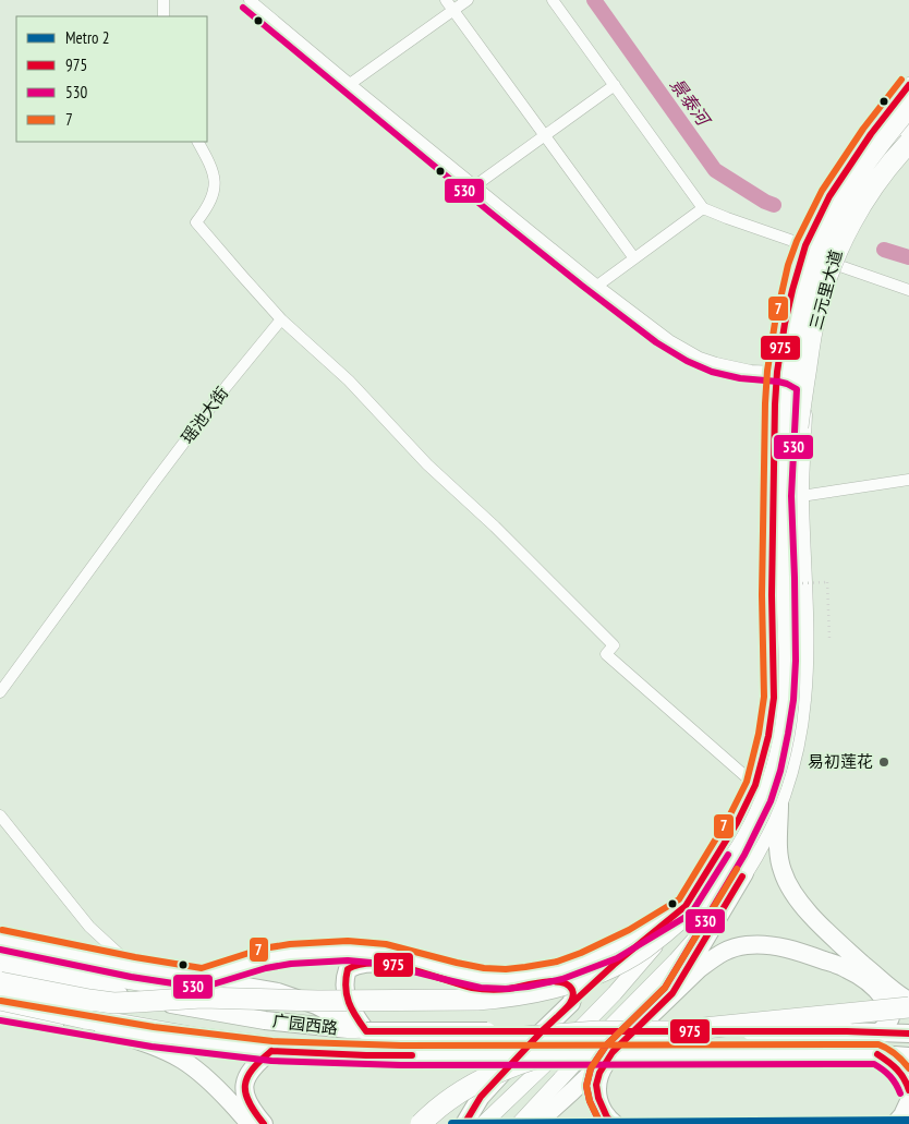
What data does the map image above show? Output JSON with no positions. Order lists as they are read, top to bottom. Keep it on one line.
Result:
{"streets":{"main road":["三元里大道","广园西路"],"street":["瑶池大街"]},"water":["景泰河"],"places":["易初莲花"],"lines":["transit line 530","transit line 7","transit line 975","metro line 2"],"legend":["Metro 2","975","530","7"]}
